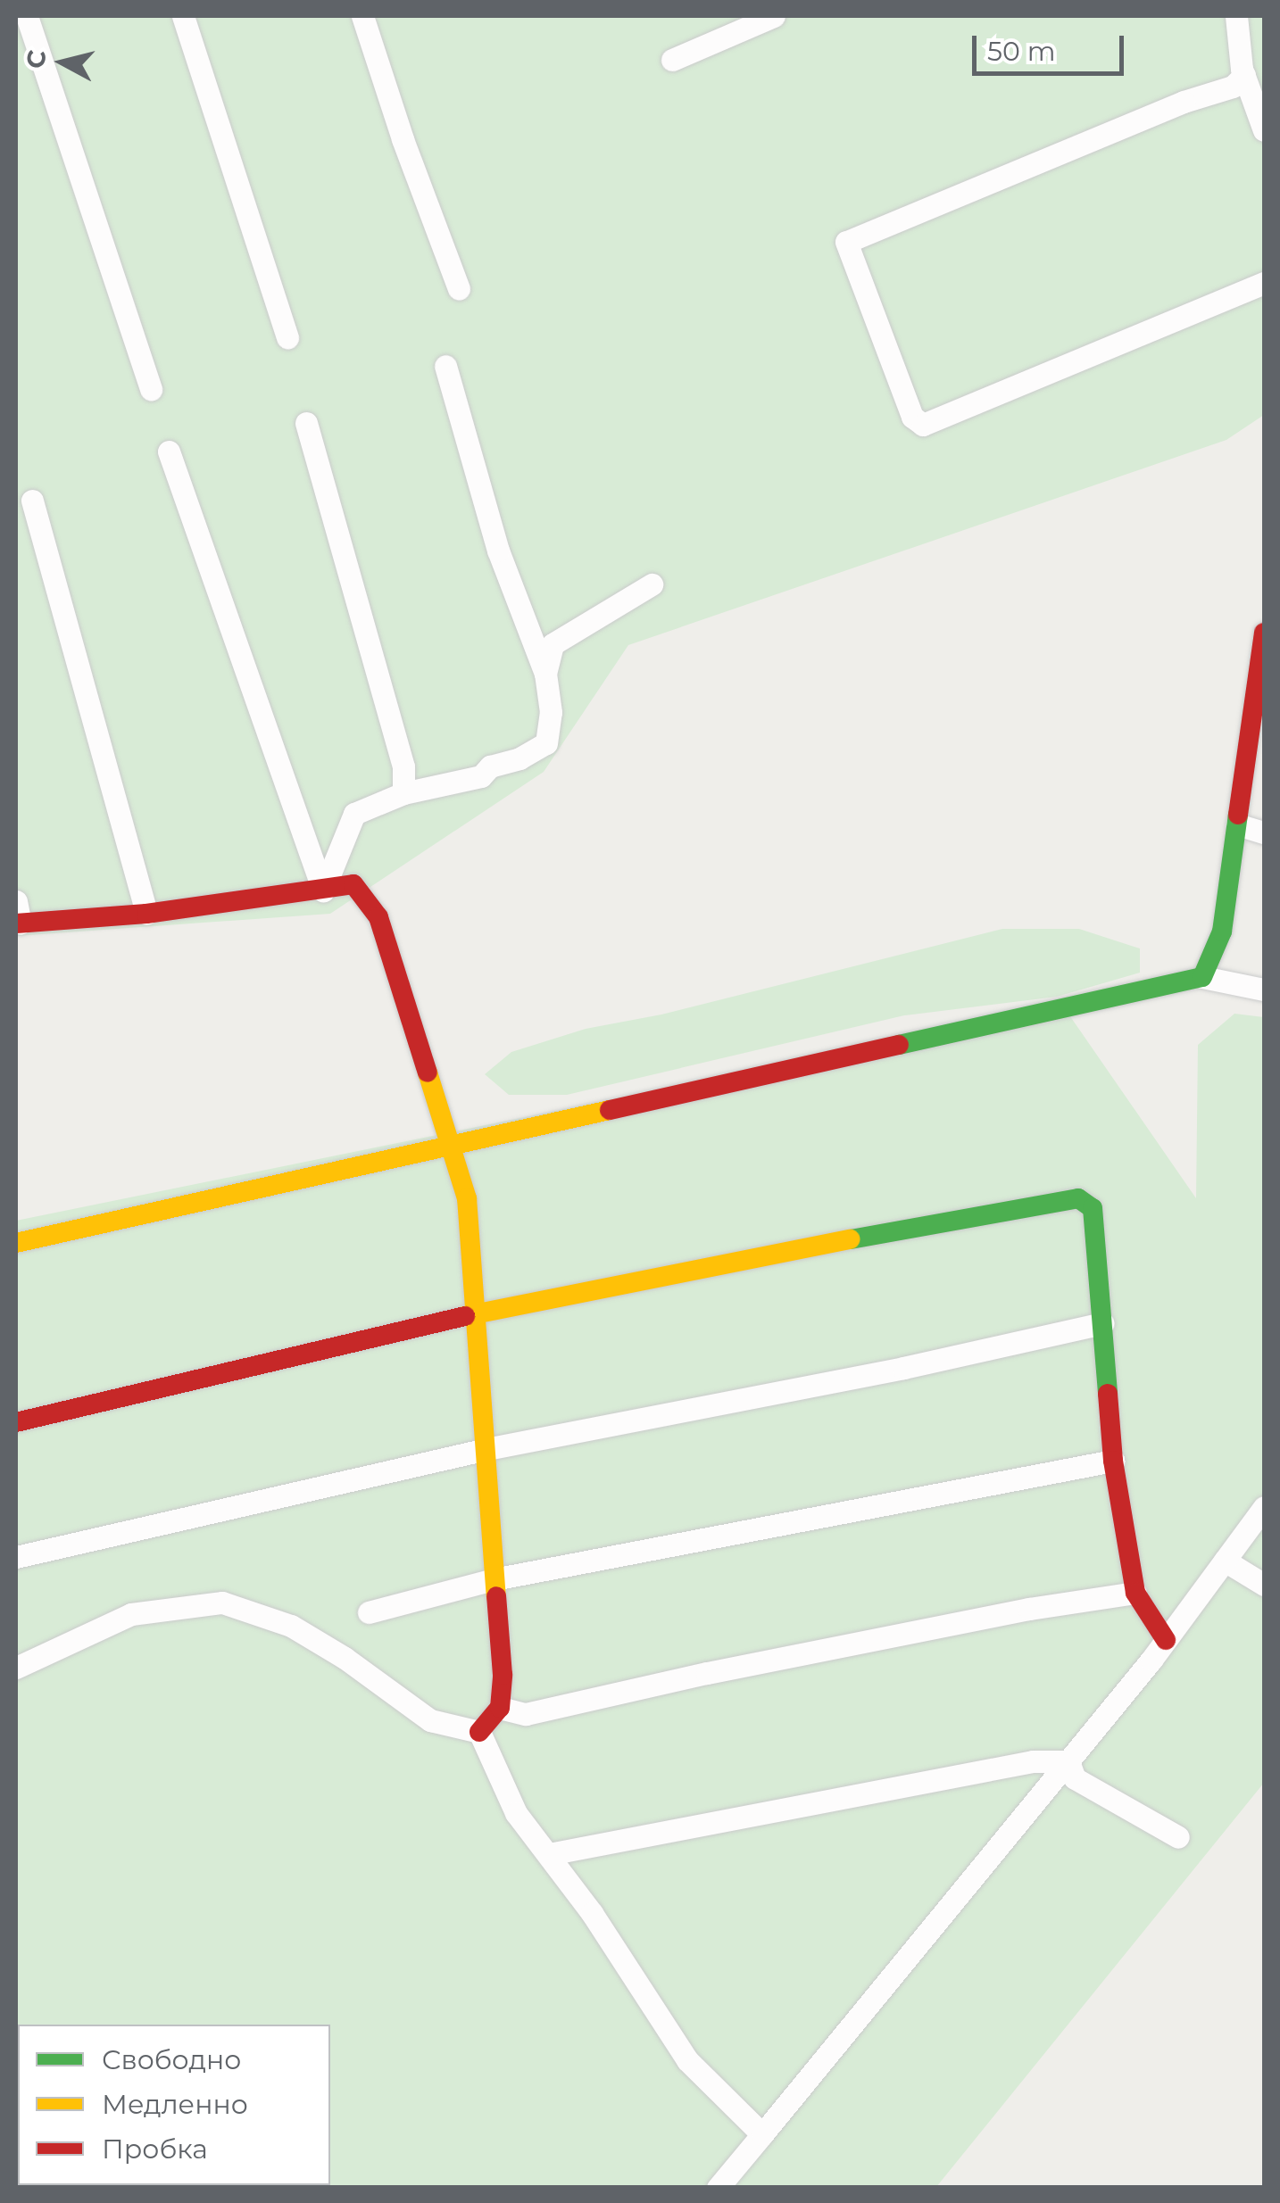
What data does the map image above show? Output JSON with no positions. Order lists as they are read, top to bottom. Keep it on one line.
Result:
{"legend":["Свободно","Медленно","Пробка"],"scale_bar":"50 m","north":"left"}
